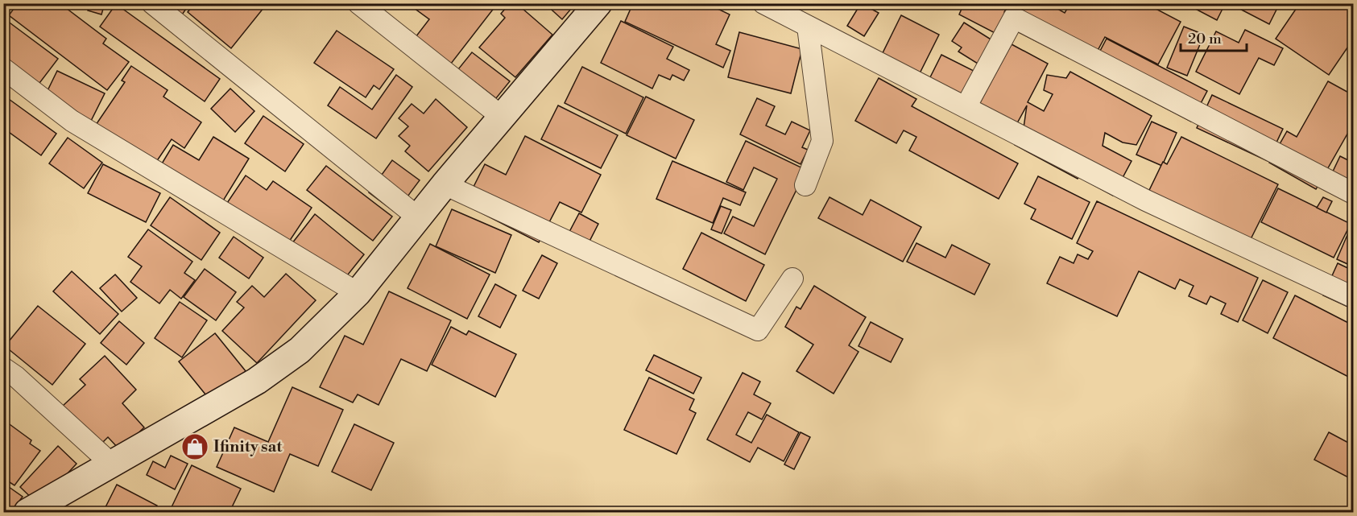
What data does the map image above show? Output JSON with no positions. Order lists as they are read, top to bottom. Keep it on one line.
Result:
{"places":{"shop":["Ifinity sat"]},"scale_bar":"20 m"}
